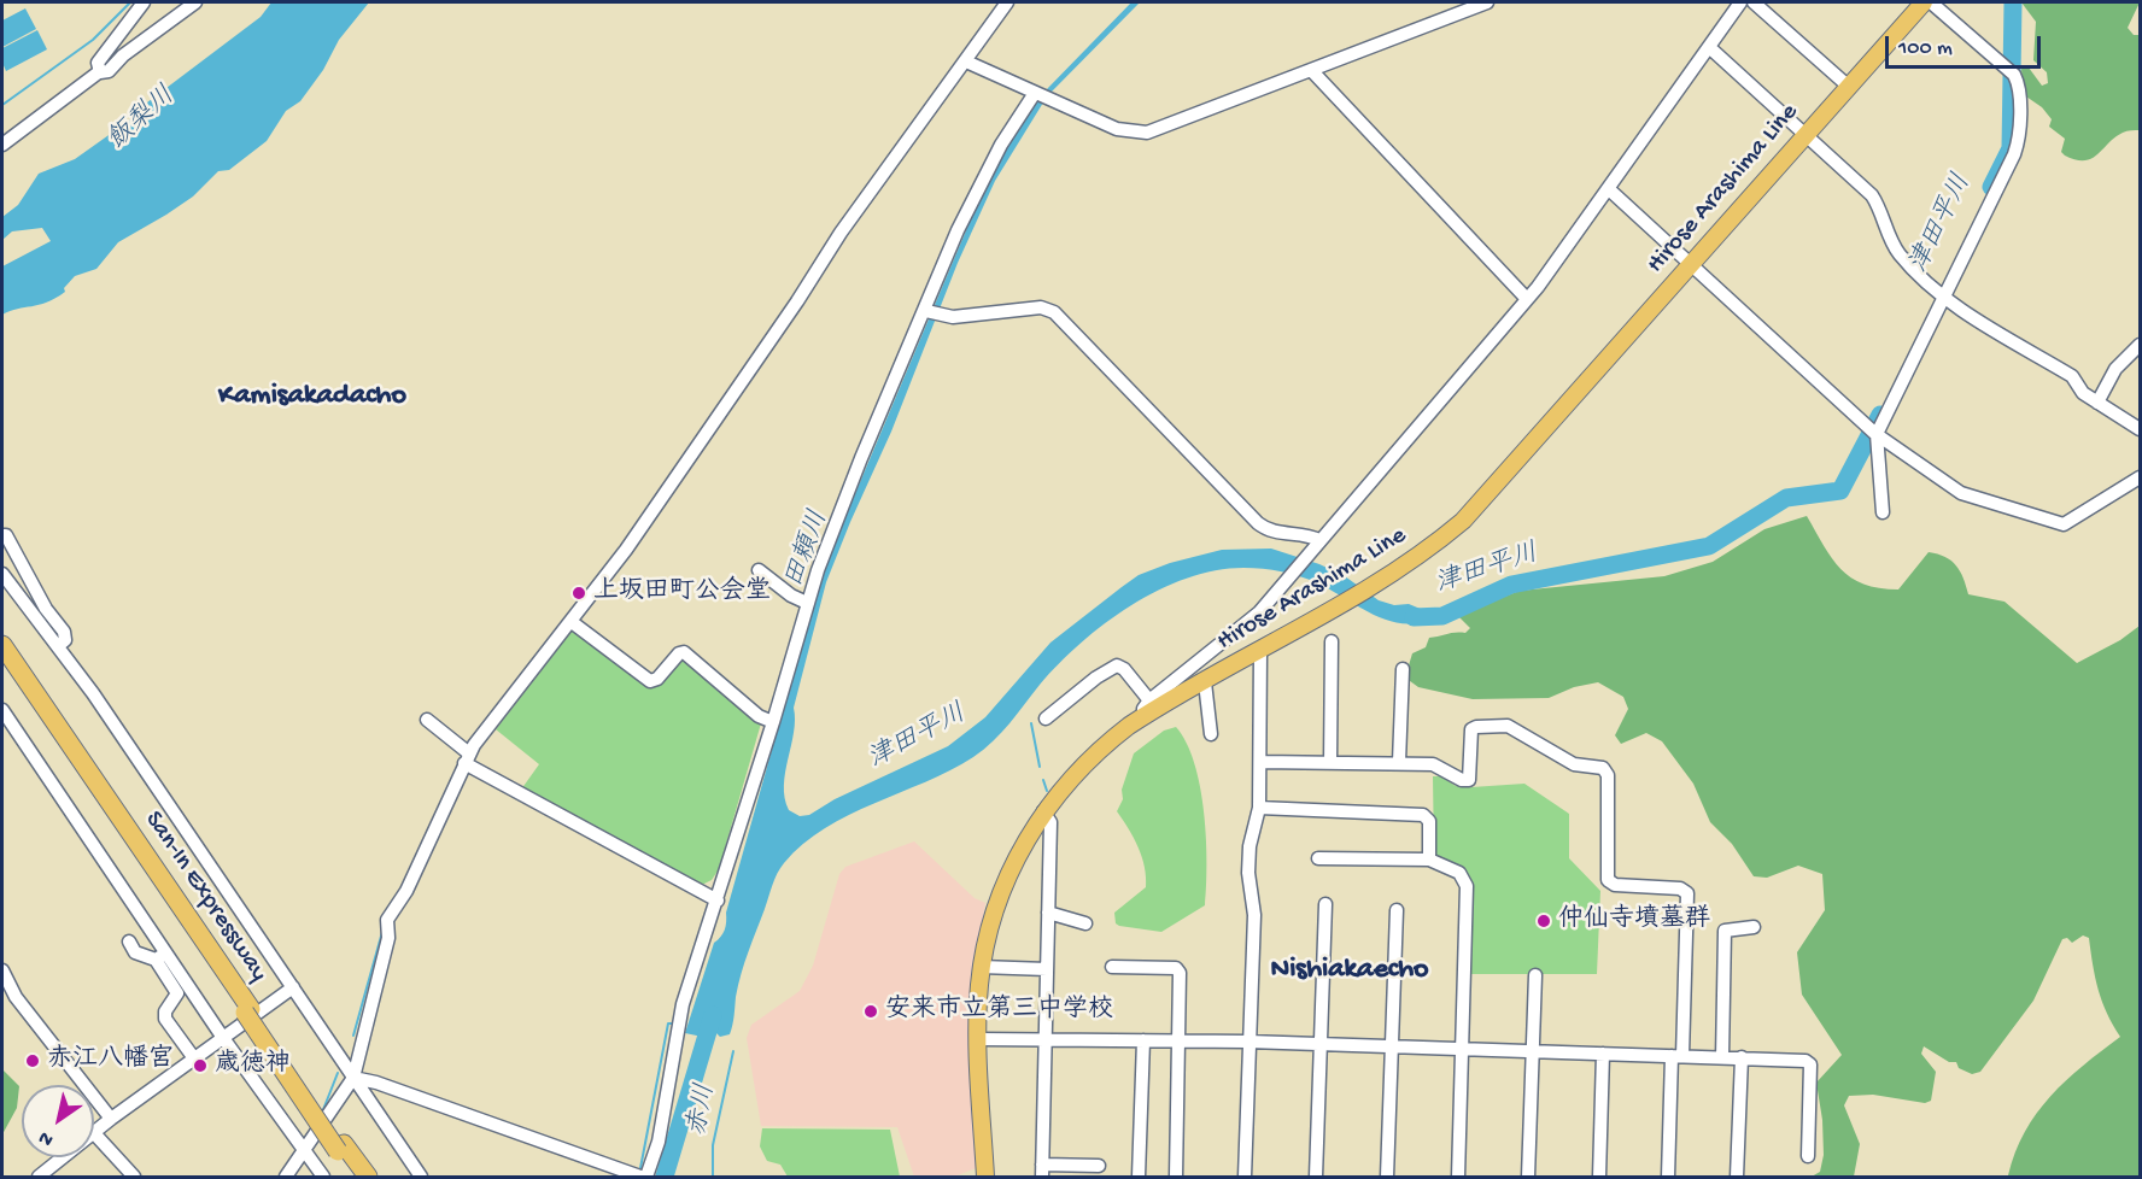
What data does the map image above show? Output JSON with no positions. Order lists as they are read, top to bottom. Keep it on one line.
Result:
{"streets":{"highway":["San-In Expressway"],"main road":["Hirose Arashima Line"]},"districts":["Kamisakadacho","Nishiakaecho"],"water":["飯梨川","津田平川","田頼川","赤川"],"places":["上坂田町公会堂","仲仙寺墳墓群","安来市立第三中学校","赤江八幡宮","歳徳神"],"scale_bar":"100 m","north":"bottom left"}
